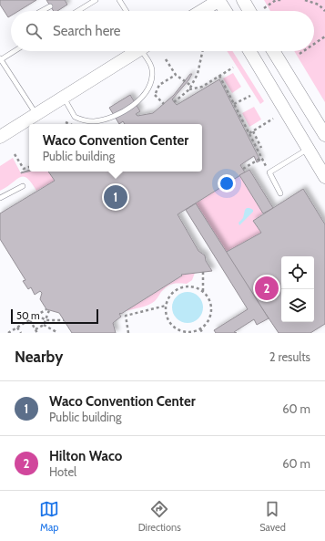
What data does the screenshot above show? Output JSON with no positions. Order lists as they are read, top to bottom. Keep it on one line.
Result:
{"scale_bar":"50 m","page":{"search":"Search here","popup":["Waco Convention Center","Public building"],"pins":["1","2"],"scale":"50 m","heading":["Nearby","2 results"],"list":[{"mark":"1","name":"Waco Convention Center","note":"Public building","value":"60 m"},{"mark":"2","name":"Hilton Waco","note":"Hotel","value":"60 m"}],"nav":["Map","Directions","Saved"]}}
